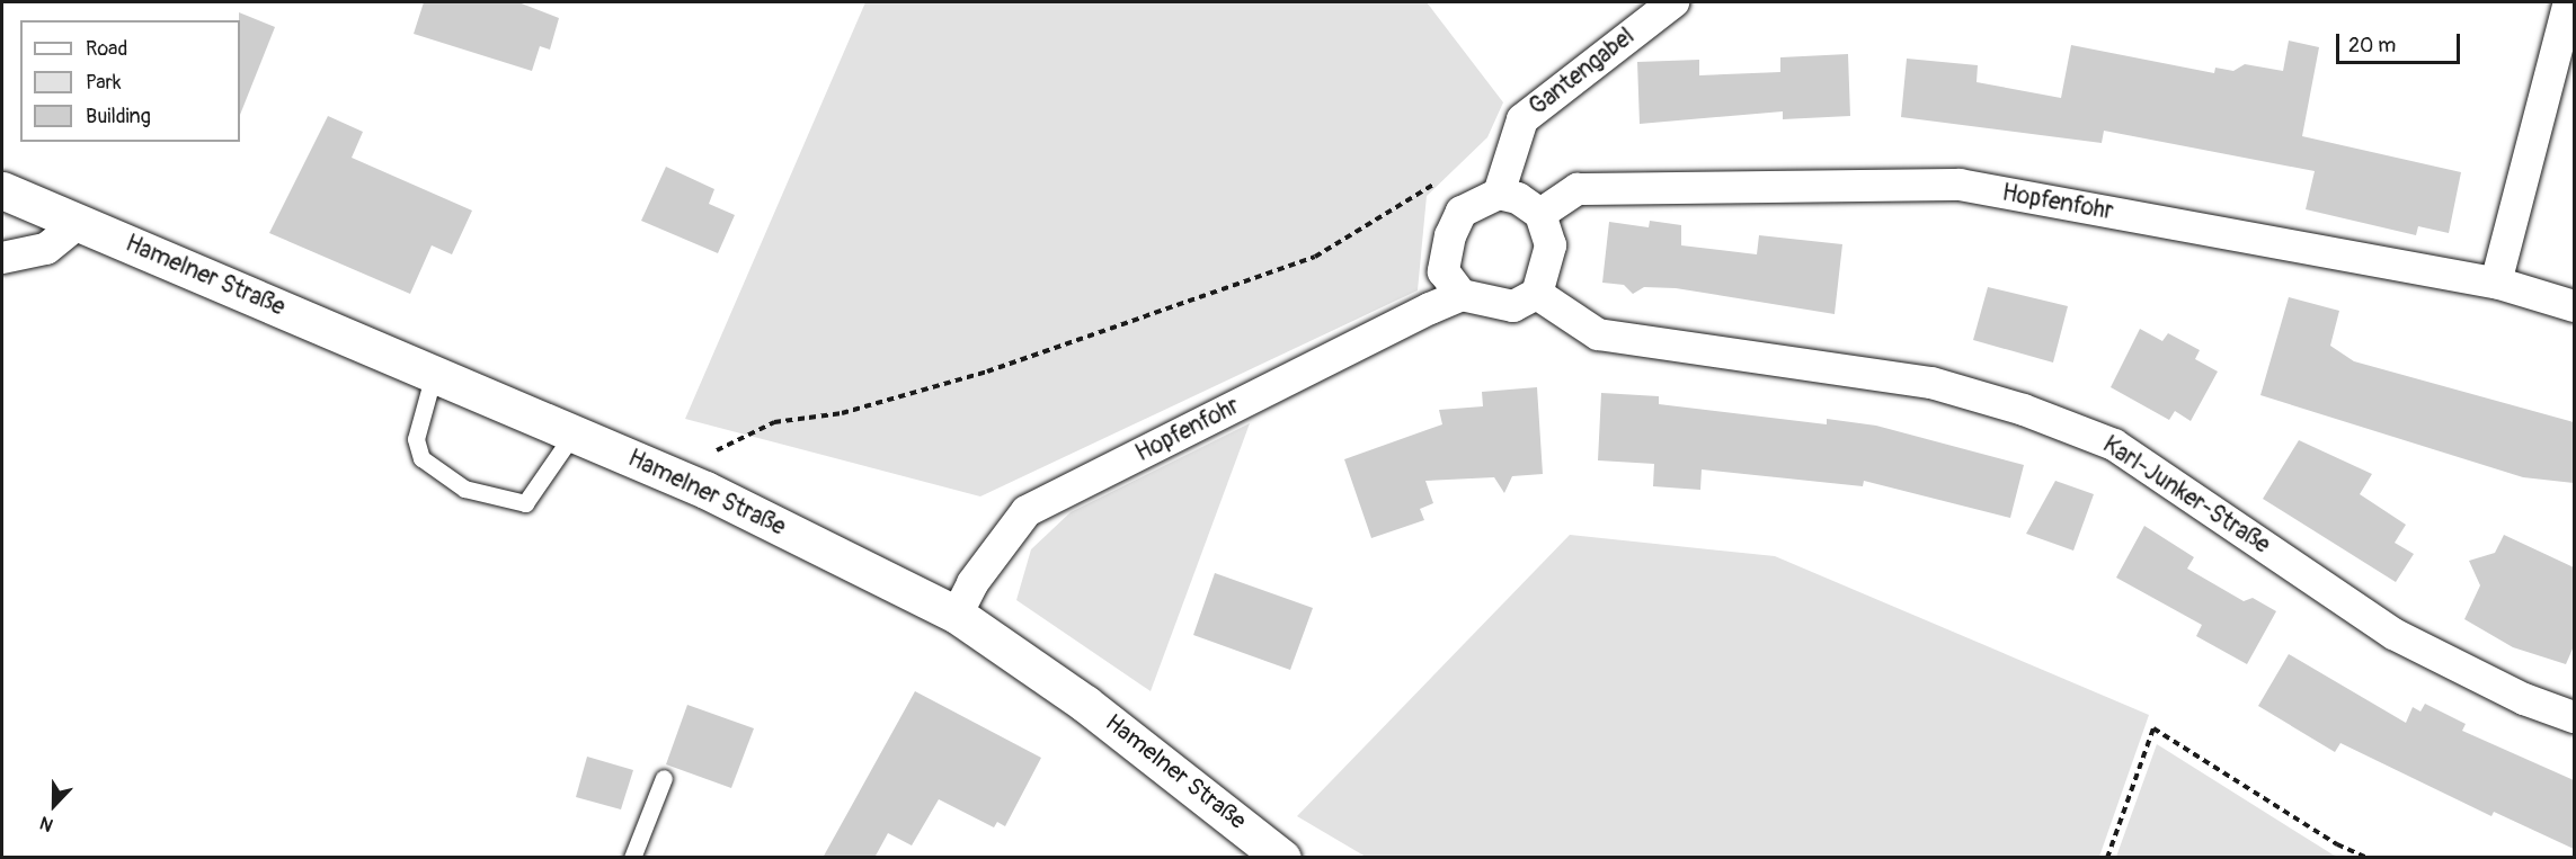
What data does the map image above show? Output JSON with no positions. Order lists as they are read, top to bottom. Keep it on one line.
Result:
{"streets":{"main road":["Hamelner Straße"],"street":["Gantengabel","Hopfenfohr","Karl-Junker-Straße"]},"crossings":[["Gantengabel","Hopfenfohr"],["Gantengabel","Karl-Junker-Straße"],["Hopfenfohr","Hamelner Straße"],["Hopfenfohr","Karl-Junker-Straße"]],"legend":["Road","Park","Building"],"scale_bar":"20 m","north":"bottom"}
